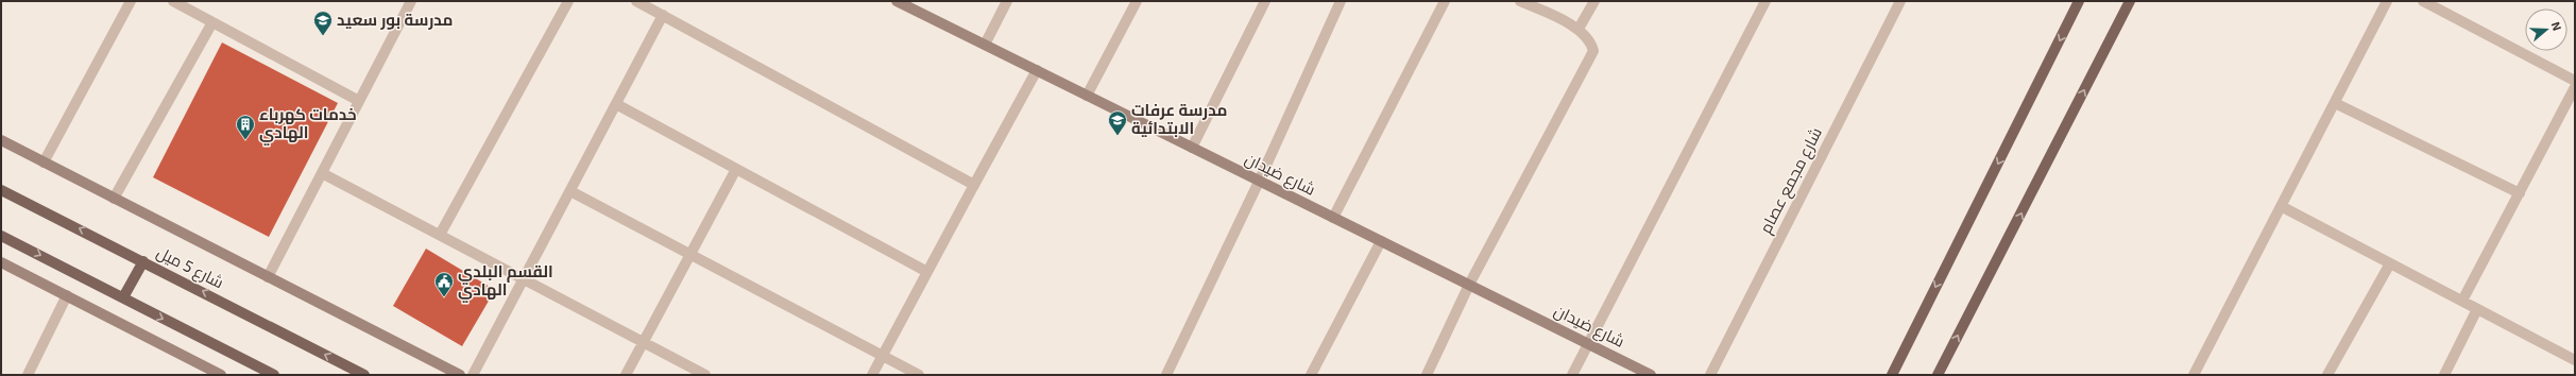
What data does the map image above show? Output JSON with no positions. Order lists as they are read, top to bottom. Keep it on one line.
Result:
{"streets":{"main road":["شارع 5 ميل"],"street":["شارع ضيدان","شارع مجمع عصام"]},"places":{"school or university":["مدرسة بور سعيد","مدرسة عرفات الابتدائية"],"building":["خدمات كهرباء الهادي"],"public building":["القسم البلدي الهادي"]},"north":"right"}
